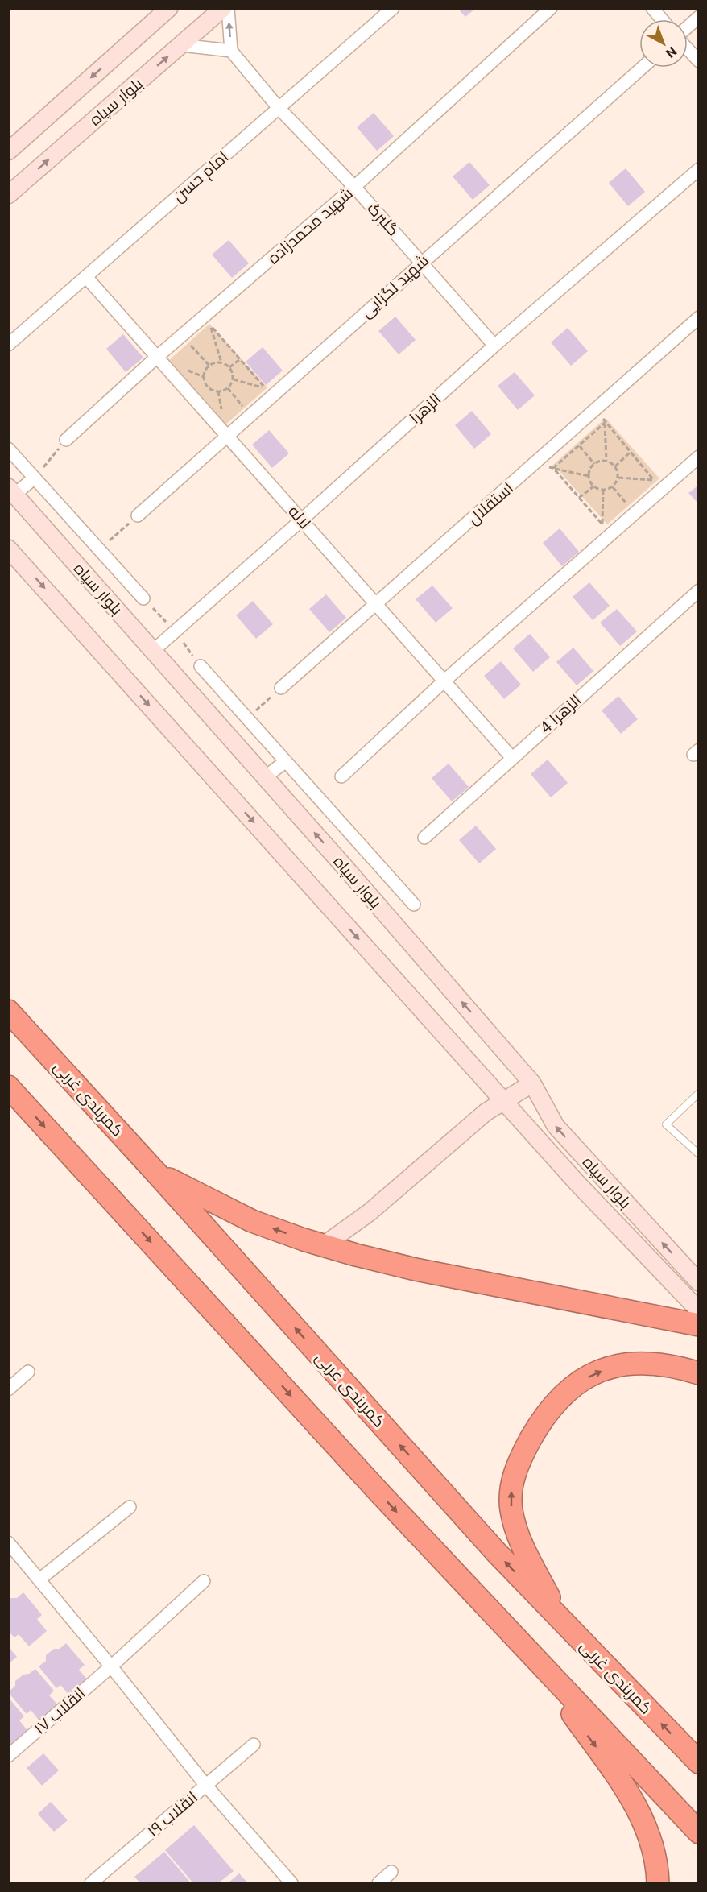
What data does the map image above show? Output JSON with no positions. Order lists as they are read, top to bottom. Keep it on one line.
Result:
{"streets":{"highway":["کمربندی غربی"],"main road":["بلوار سپاه"],"street":["امام حسن","گلبرگ","شهید محمدزاده","شهید لگزایی","الزهرا","استقلال","لاله","الزهرا 4","انقلاب ۱۷","انقلاب ۱۹"]},"crossings":[["بلوار سپاه","الزهرا"],["امام حسن","گلبرگ"],["امام حسن","لاله"],["گلبرگ","شهید محمدزاده"],["گلبرگ","شهید لگزایی"],["گلبرگ","الزهرا"],["شهید محمدزاده","لاله"],["شهید لگزایی","لاله"],["الزهرا","لاله"],["استقلال","لاله"],["لاله","الزهرا 4"]],"north":"bottom right"}
